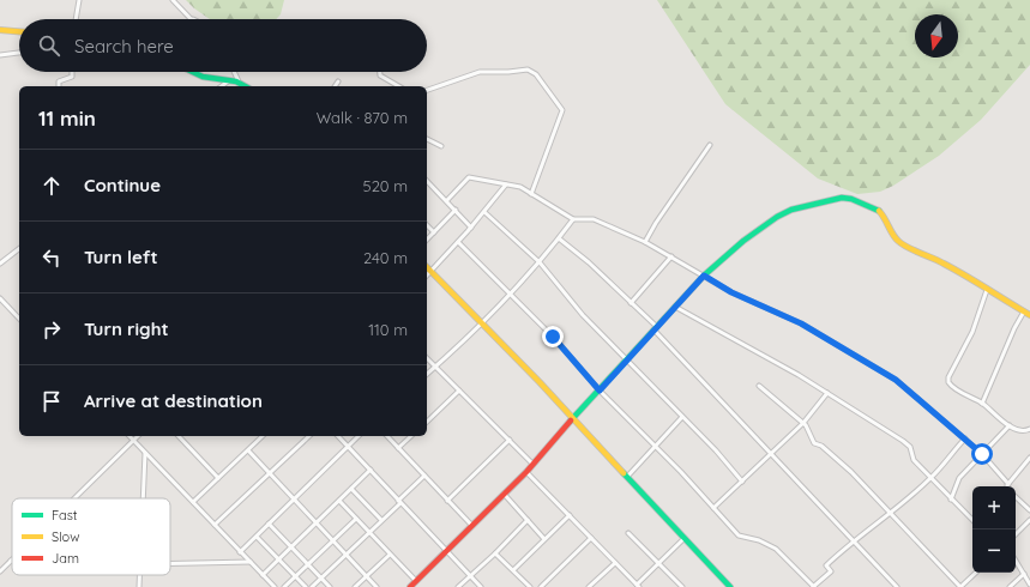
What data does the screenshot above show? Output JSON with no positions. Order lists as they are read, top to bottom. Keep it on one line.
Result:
{"legend":["Fast","Slow","Jam"],"north":"bottom","page":{"search":"Search here","heading":["11 min","Walk · 870 m"],"list":[["Continue","520 m"],["Turn left","240 m"],["Turn right","110 m"],"Arrive at destination"],"map_buttons":["+","−"]}}
